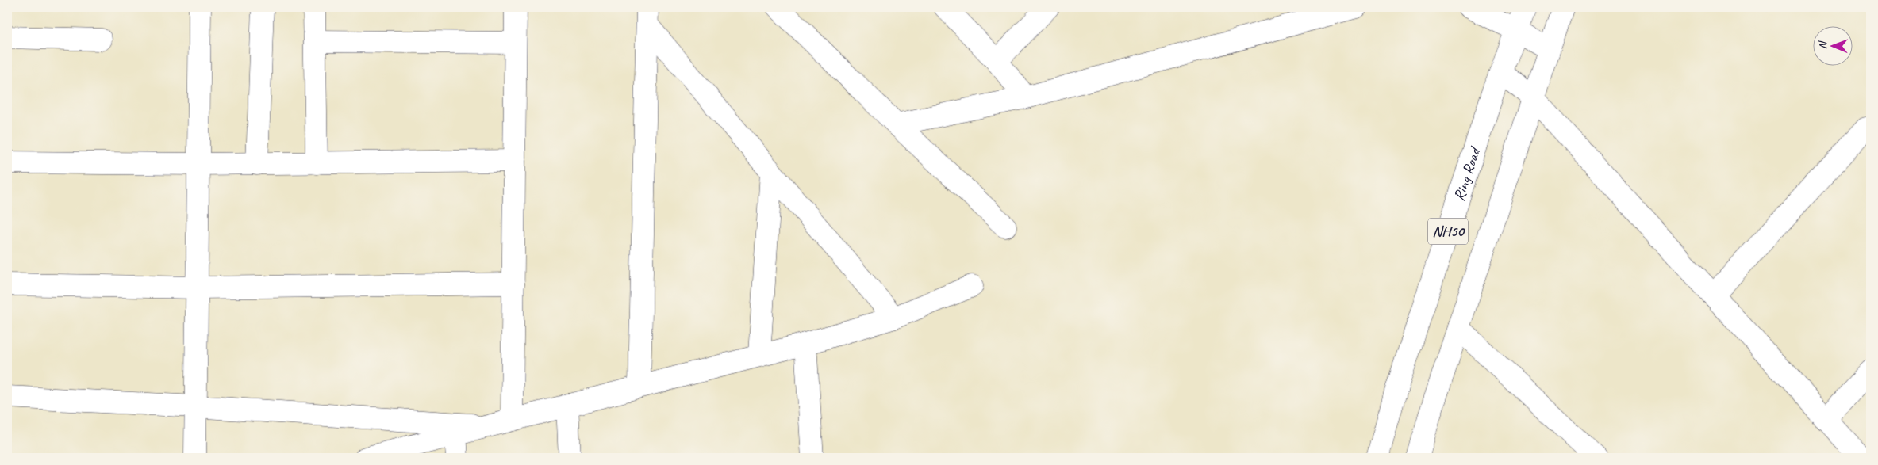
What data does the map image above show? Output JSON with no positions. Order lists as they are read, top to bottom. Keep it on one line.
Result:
{"streets":{"main road":["Ring Road","NH50"]},"north":"left"}
